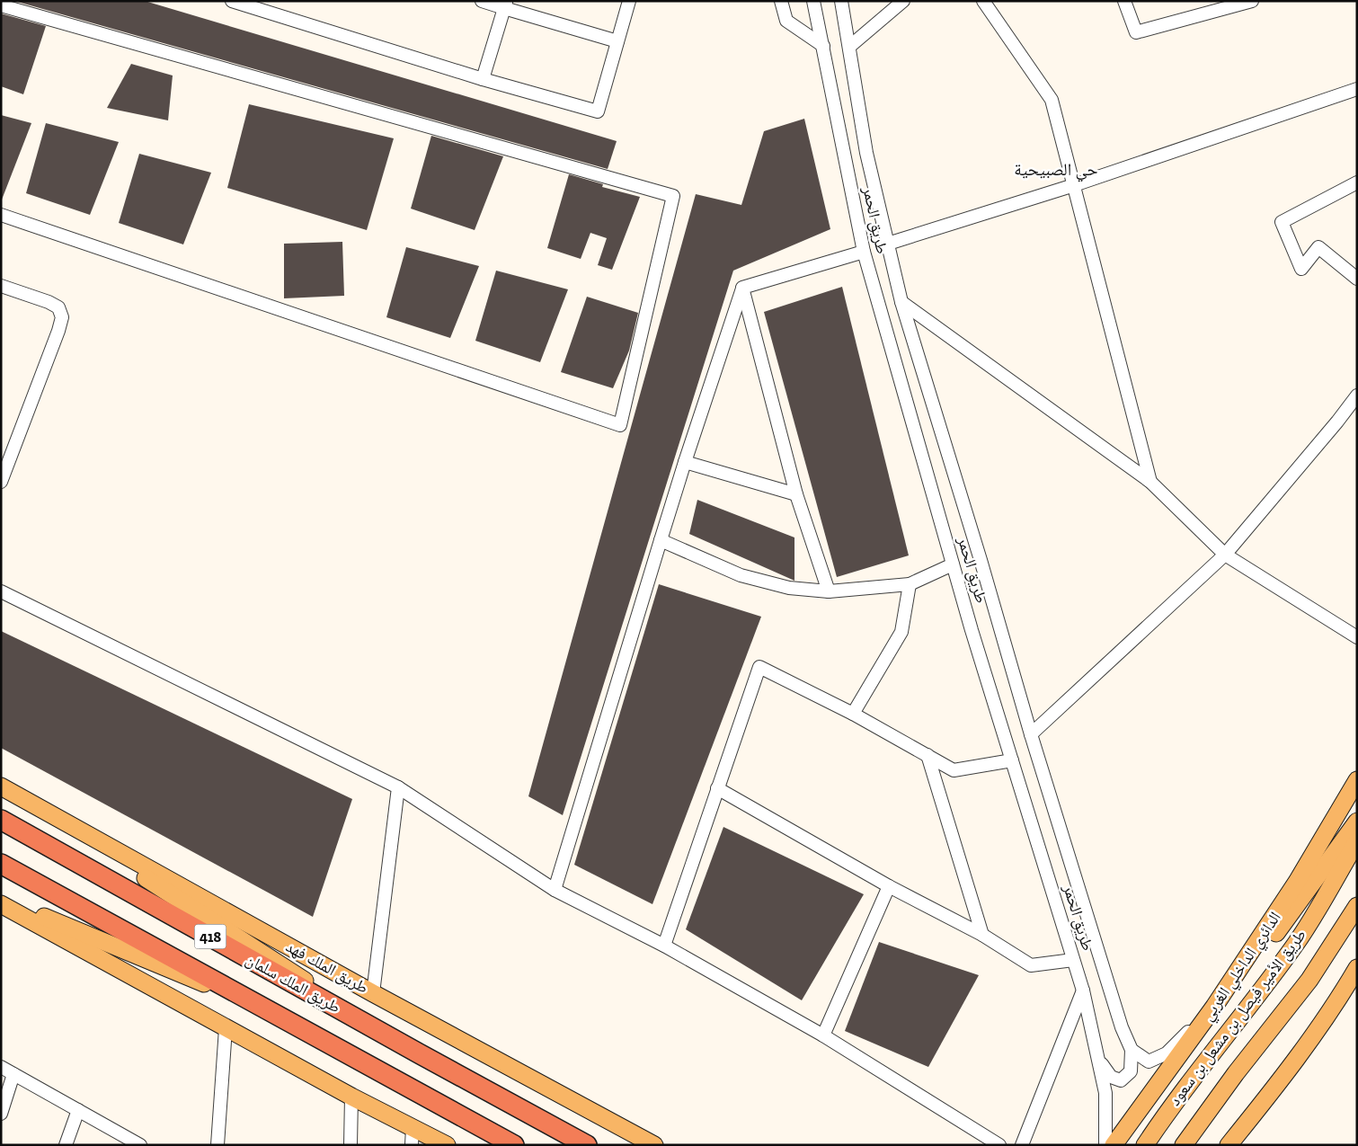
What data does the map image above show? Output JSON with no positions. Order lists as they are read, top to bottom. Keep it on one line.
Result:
{"streets":{"highway":["418","طريق الملك سلمان"],"main road":["الدائري الداخلي الغربي","طريق الملك فهد","طريق الأمير فيصل بن مشعل بن سعود"],"street":["طريق الحمر"]},"districts":["حي الصبيحية"]}
